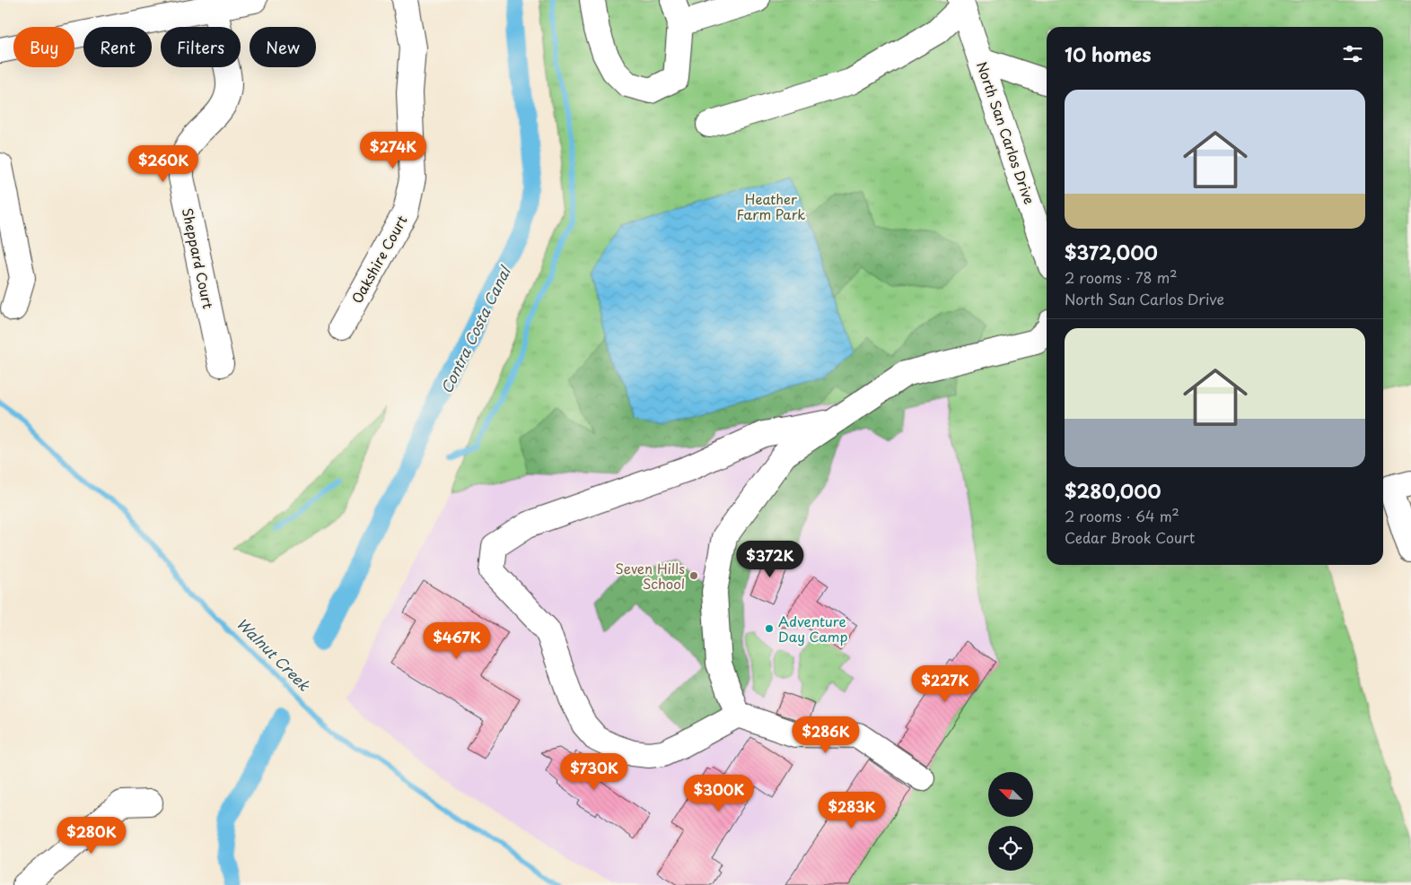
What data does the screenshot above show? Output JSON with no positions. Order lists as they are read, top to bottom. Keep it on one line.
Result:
{"streets":{"street":["North San Carlos Drive","Sheppard Court","Oakshire Court"]},"water":["Contra Costa Canal","Walnut Creek"],"parks":["Heather Farm Park"],"places":["Seven Hills School","Adventure Day Camp"],"north":"top left","page":{"chip":["Buy","Rent","Filters","New"],"heading":"10 homes","list":[{"name":"$372,000","note":"2 rooms · 78 m² · North San Carlos Drive"},{"name":"$280,000","note":"2 rooms · 64 m² · Cedar Brook Court"}],"price":["$274K","$260K","$372K","$467K","$227K","$286K","$730K","$300K","$283K","$280K"]}}
